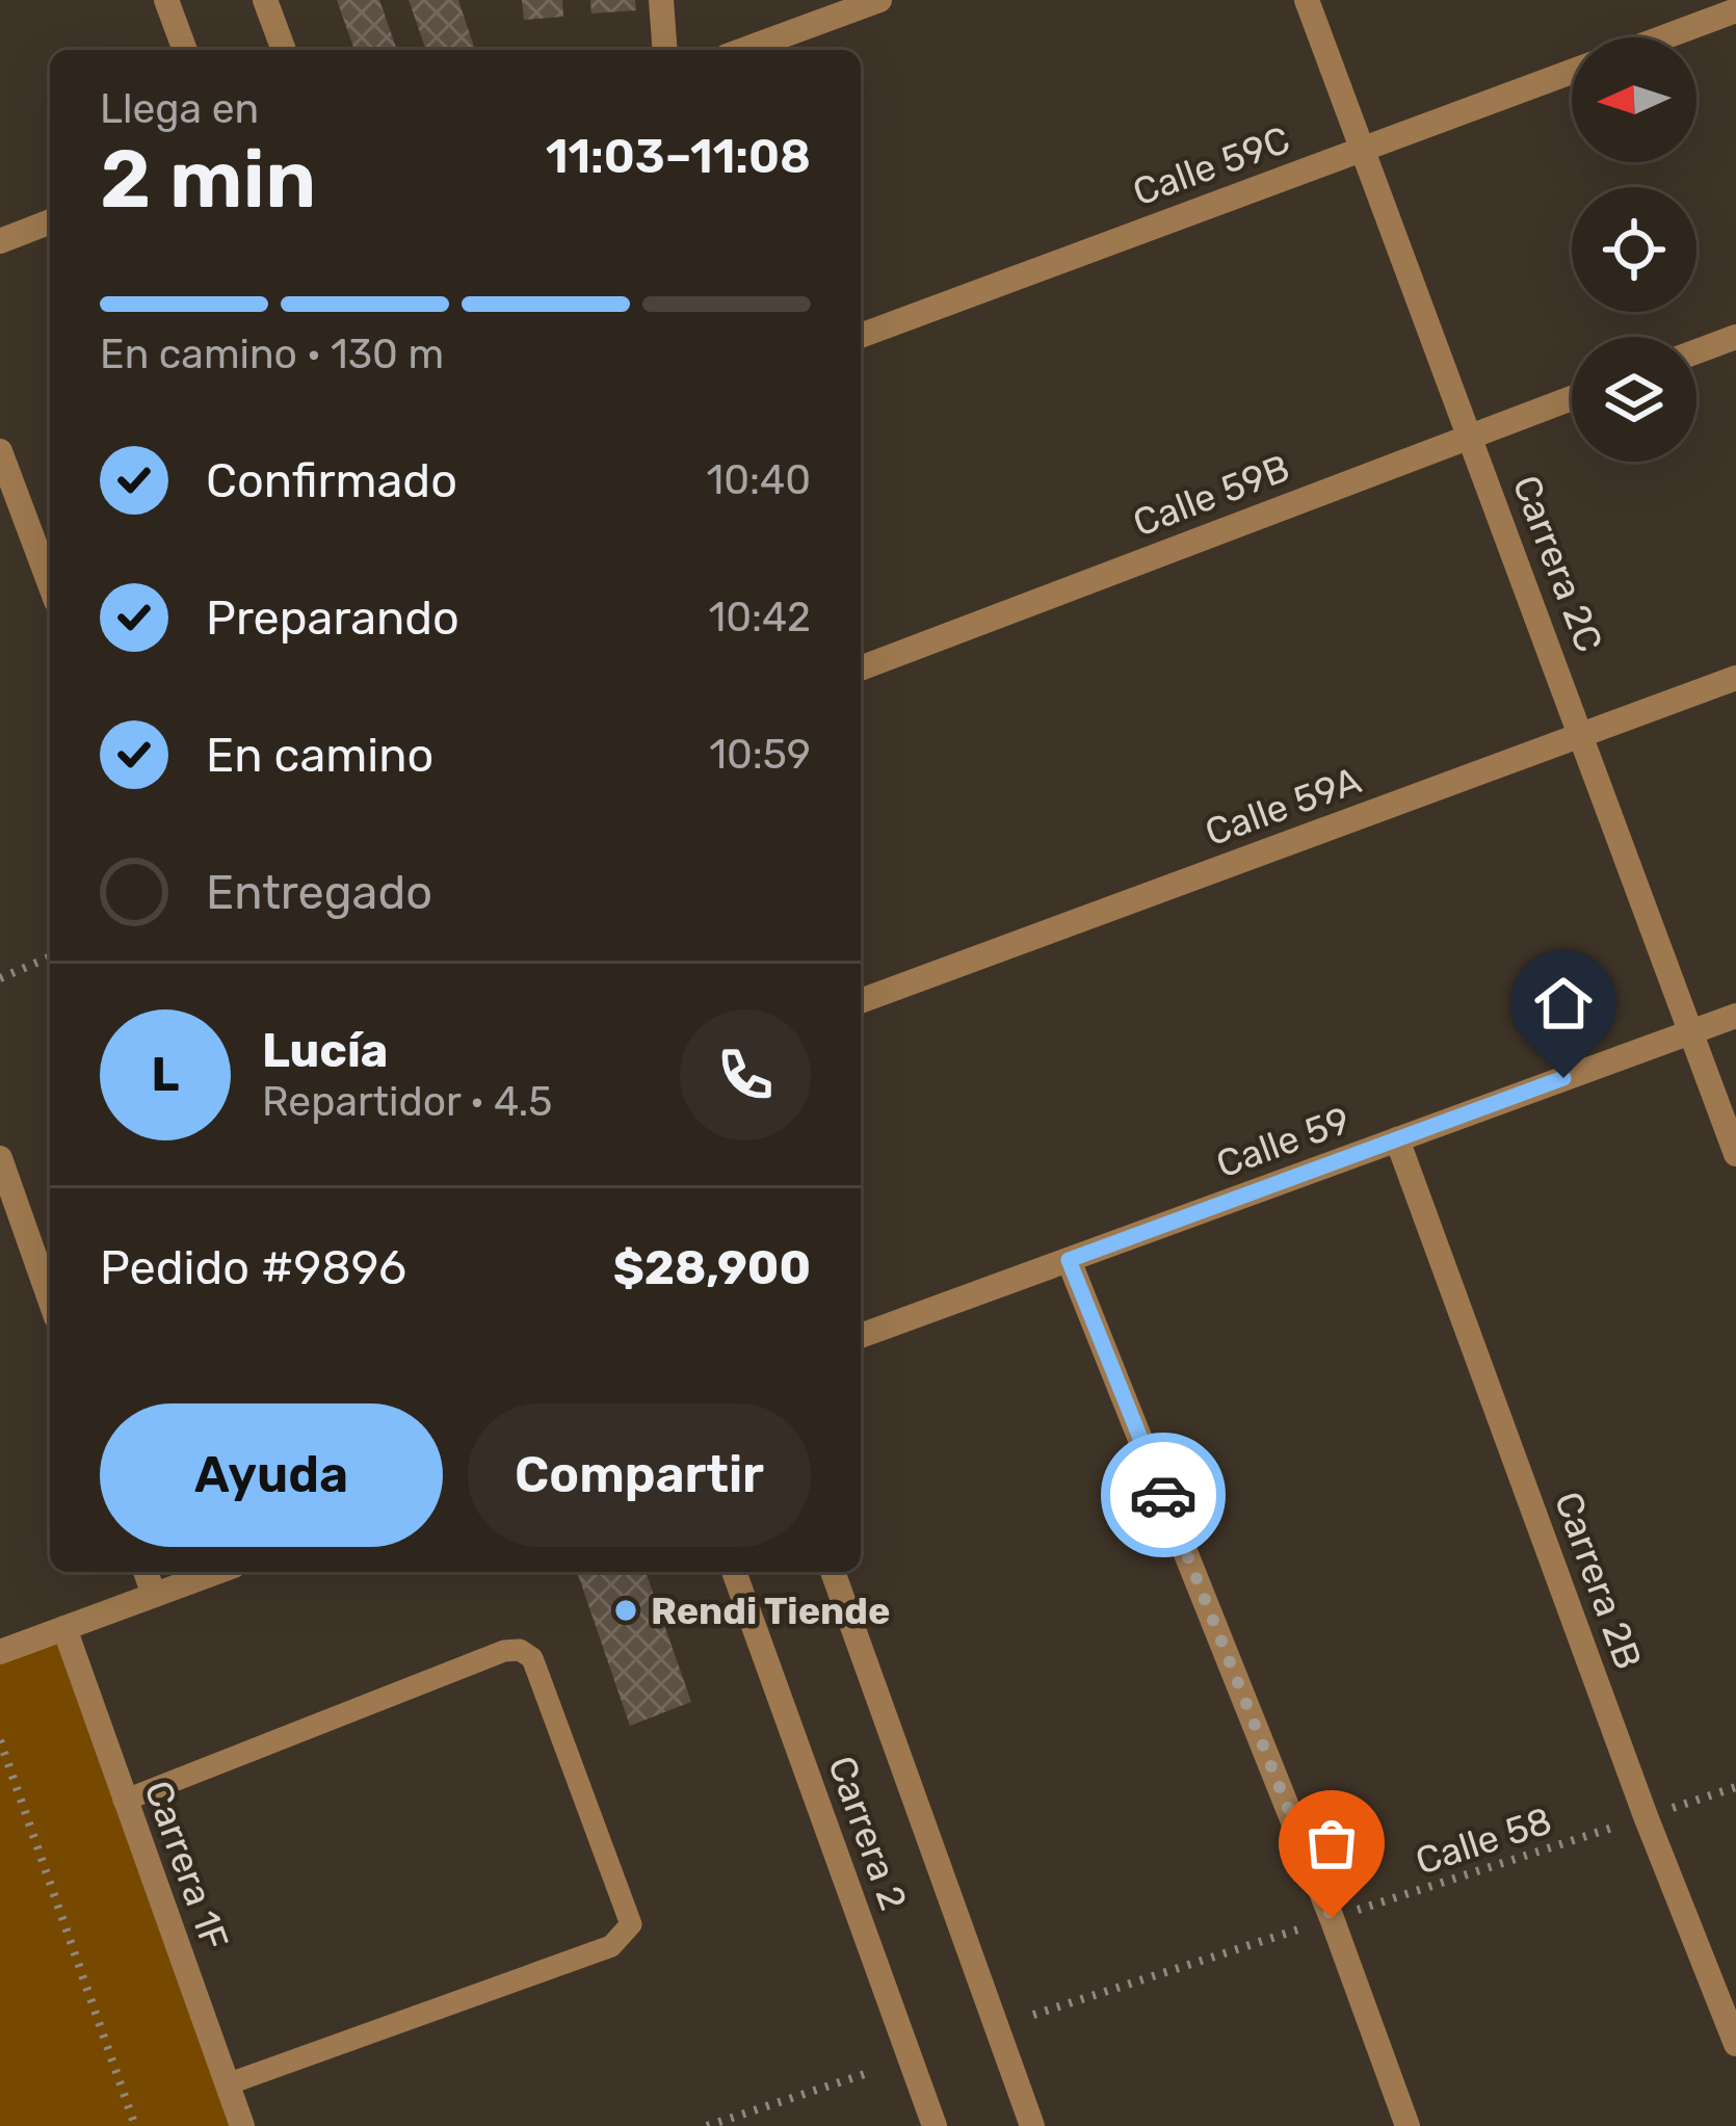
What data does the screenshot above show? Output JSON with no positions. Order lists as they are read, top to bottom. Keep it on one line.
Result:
{"streets":{"street":["Calle 59C","Calle 59B","Carrera 2C","Calle 59A","Calle 59","Carrera 2B","Carrera 2","Carrera 1F"],"path":["Calle 58"]},"crossings":[["Calle 59C","Carrera 2C"],["Calle 59B","Carrera 2C"],["Carrera 2C","Calle 59A"],["Carrera 2C","Calle 59"],["Calle 59","Carrera 2B"],["Carrera 2B","Calle 58"]],"places":["Rendi Tiende"],"north":"left","page":{"heading":["2 min","Llega en","11:03–11:08"],"panel":["Lucía","Repartidor · 4.5","Pedido #9896","$28,900"],"bar":"En camino · 130 m","list":[["Confirmado","10:40"],["Preparando","10:42"],["En camino","10:59"],"Entregado"],"round":"L","buttons":["Ayuda","Compartir"]}}
